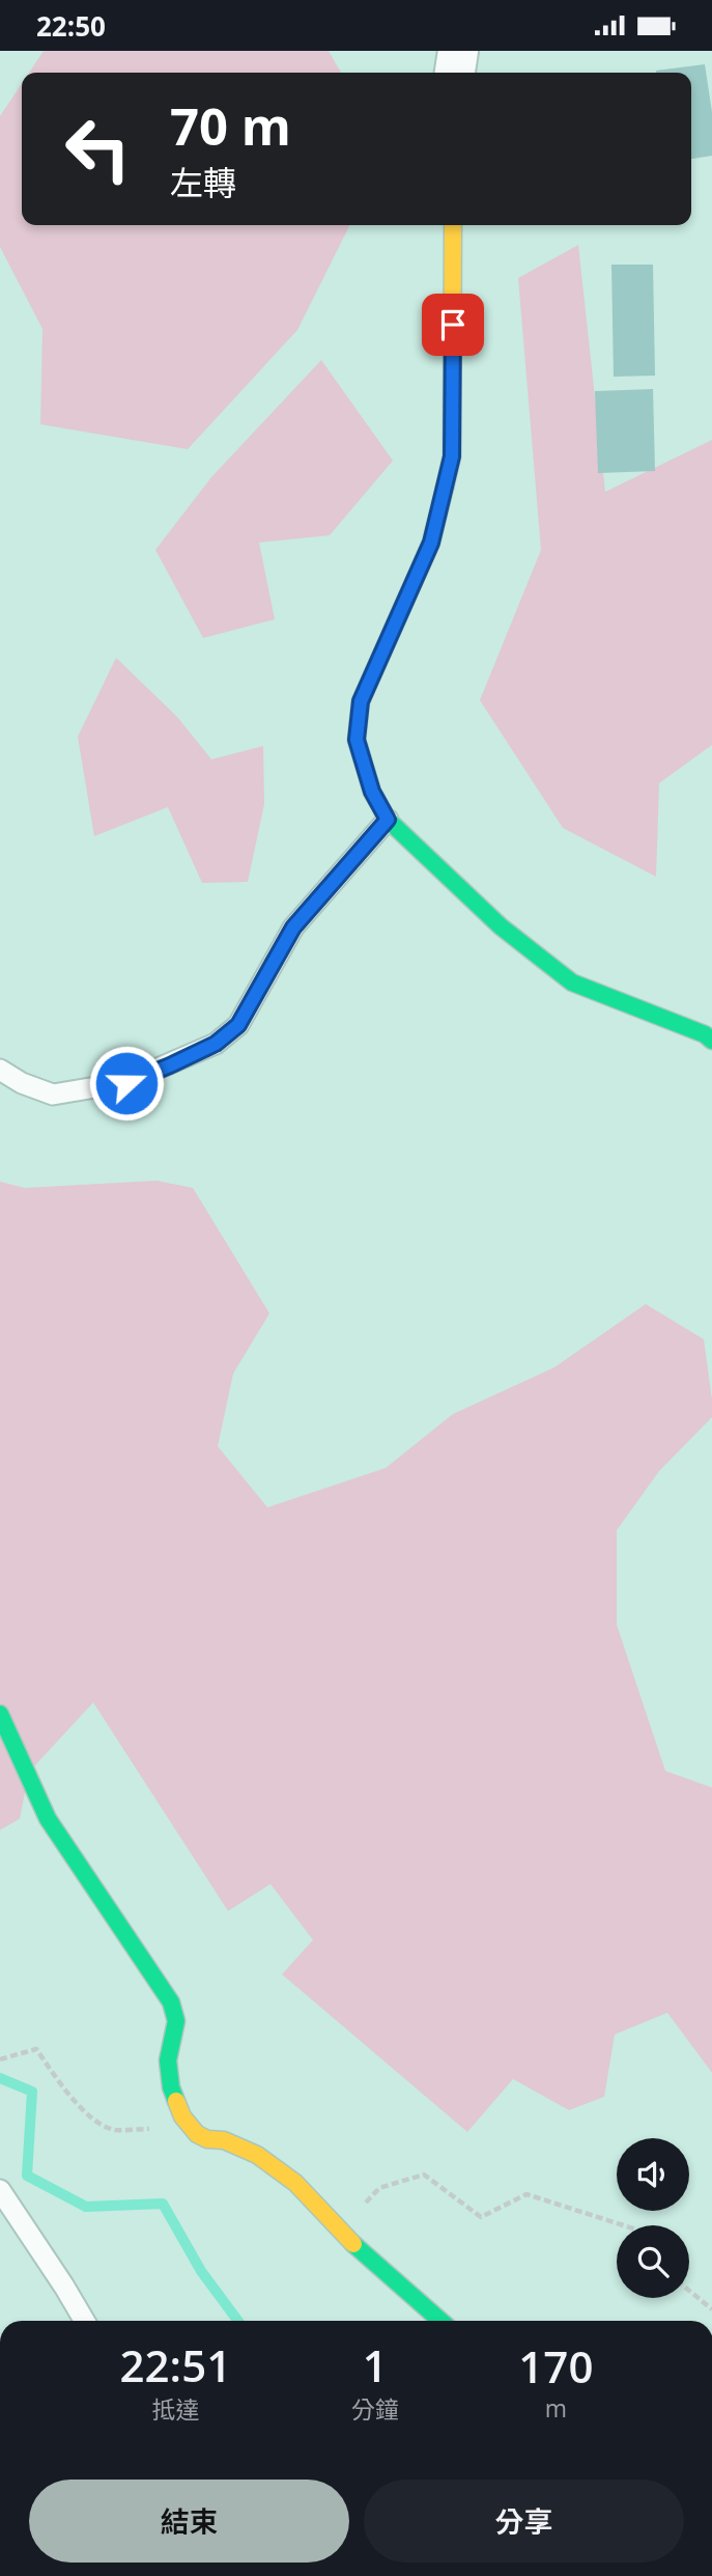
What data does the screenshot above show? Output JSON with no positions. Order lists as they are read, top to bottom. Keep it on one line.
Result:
{"page":{"status":"22:50","turn":["70 m","左轉"],"eta":["22:51","抵達","1","分鐘","170","m"],"buttons":["結束","分享"]}}
